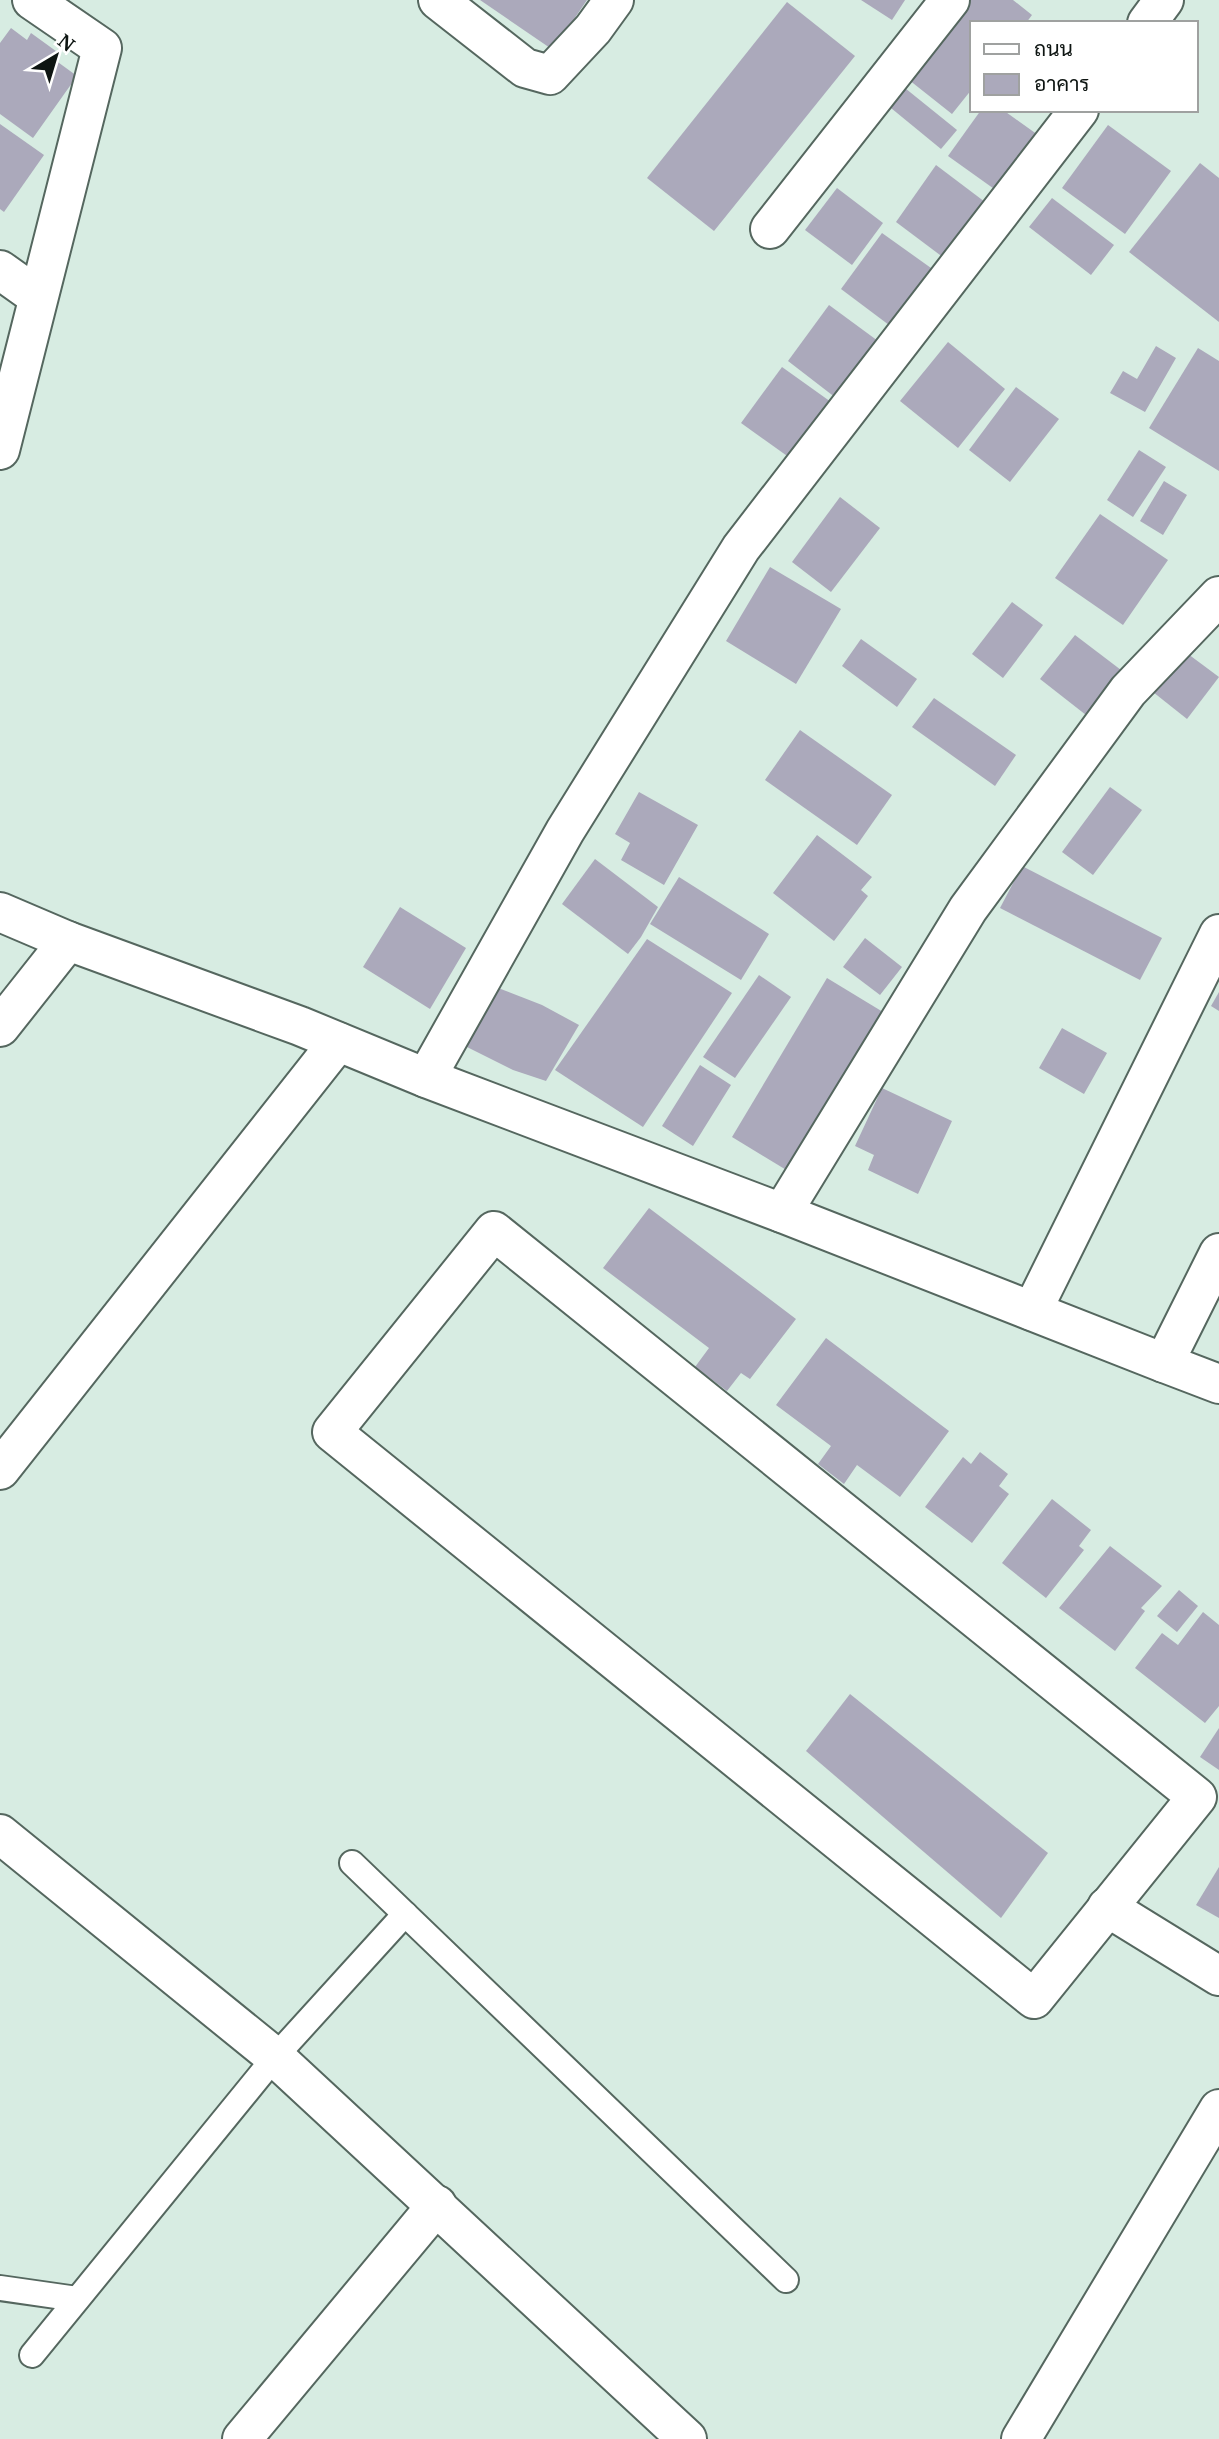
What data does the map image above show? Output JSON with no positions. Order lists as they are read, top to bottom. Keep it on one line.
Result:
{"legend":["ถนน","อาคาร"],"north":"top right"}
